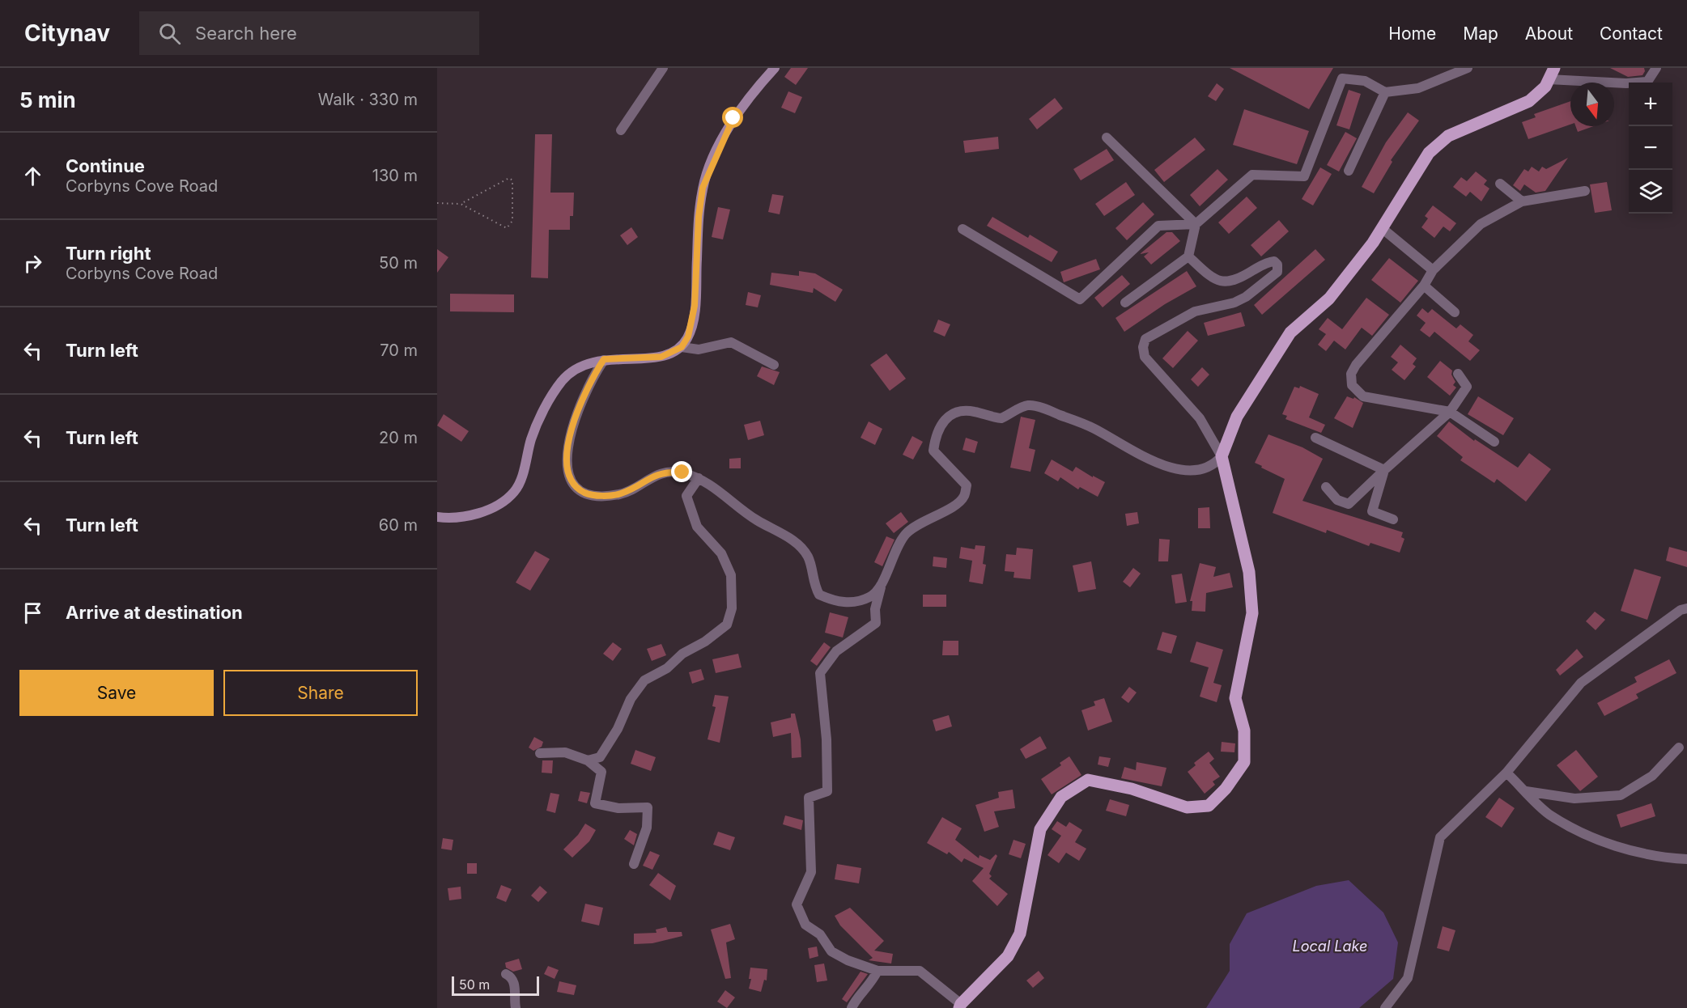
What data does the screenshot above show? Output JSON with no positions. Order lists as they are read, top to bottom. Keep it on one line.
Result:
{"water":["Local Lake"],"scale_bar":"50 m","north":"bottom","page":{"header":"Citynav","search":"Search here","nav":["Home","Map","About","Contact"],"heading":["5 min","Walk · 330 m"],"map_buttons":["+","−"],"list":[["Continue","Corbyns Cove Road","130 m"],["Turn right","Corbyns Cove Road","50 m"],["Turn left","70 m"],["Turn left","20 m"],["Turn left","60 m"],"Arrive at destination"],"buttons":["Save","Share"],"scale":"50 m"}}
